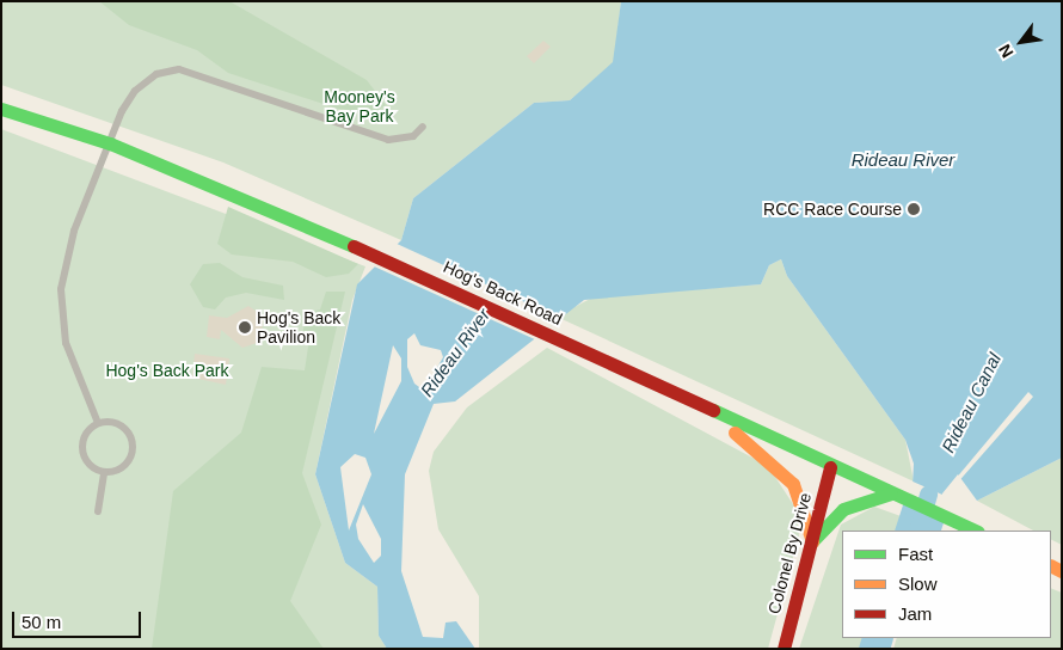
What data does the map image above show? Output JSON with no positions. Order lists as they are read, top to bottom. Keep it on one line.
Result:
{"streets":{"main road":["Hog's Back Road","Colonel By Drive"]},"crossings":[["Hog's Back Road","Colonel By Drive"]],"water":["Rideau River","Rideau Canal"],"parks":["Mooney's Bay Park","Hog's Back Park"],"places":["RCC Race Course","Hog's Back Pavilion"],"legend":["Fast","Slow","Jam"],"scale_bar":"50 m","north":"bottom left"}
